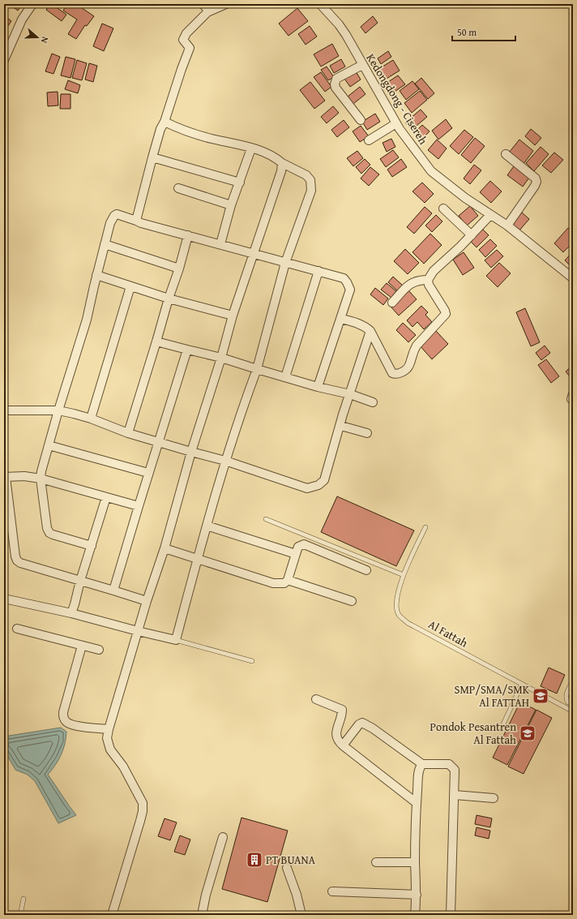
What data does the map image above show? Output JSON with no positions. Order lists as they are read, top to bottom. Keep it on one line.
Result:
{"streets":{"street":["Kedongdong - Cisereh"],"lane":["Al Fattah"]},"places":{"school or university":["SMP/SMA/SMK Al FATTAH","Pondok Pesantren Al Fattah"],"building":["PT BUANA"]},"scale_bar":"50 m","north":"right"}
